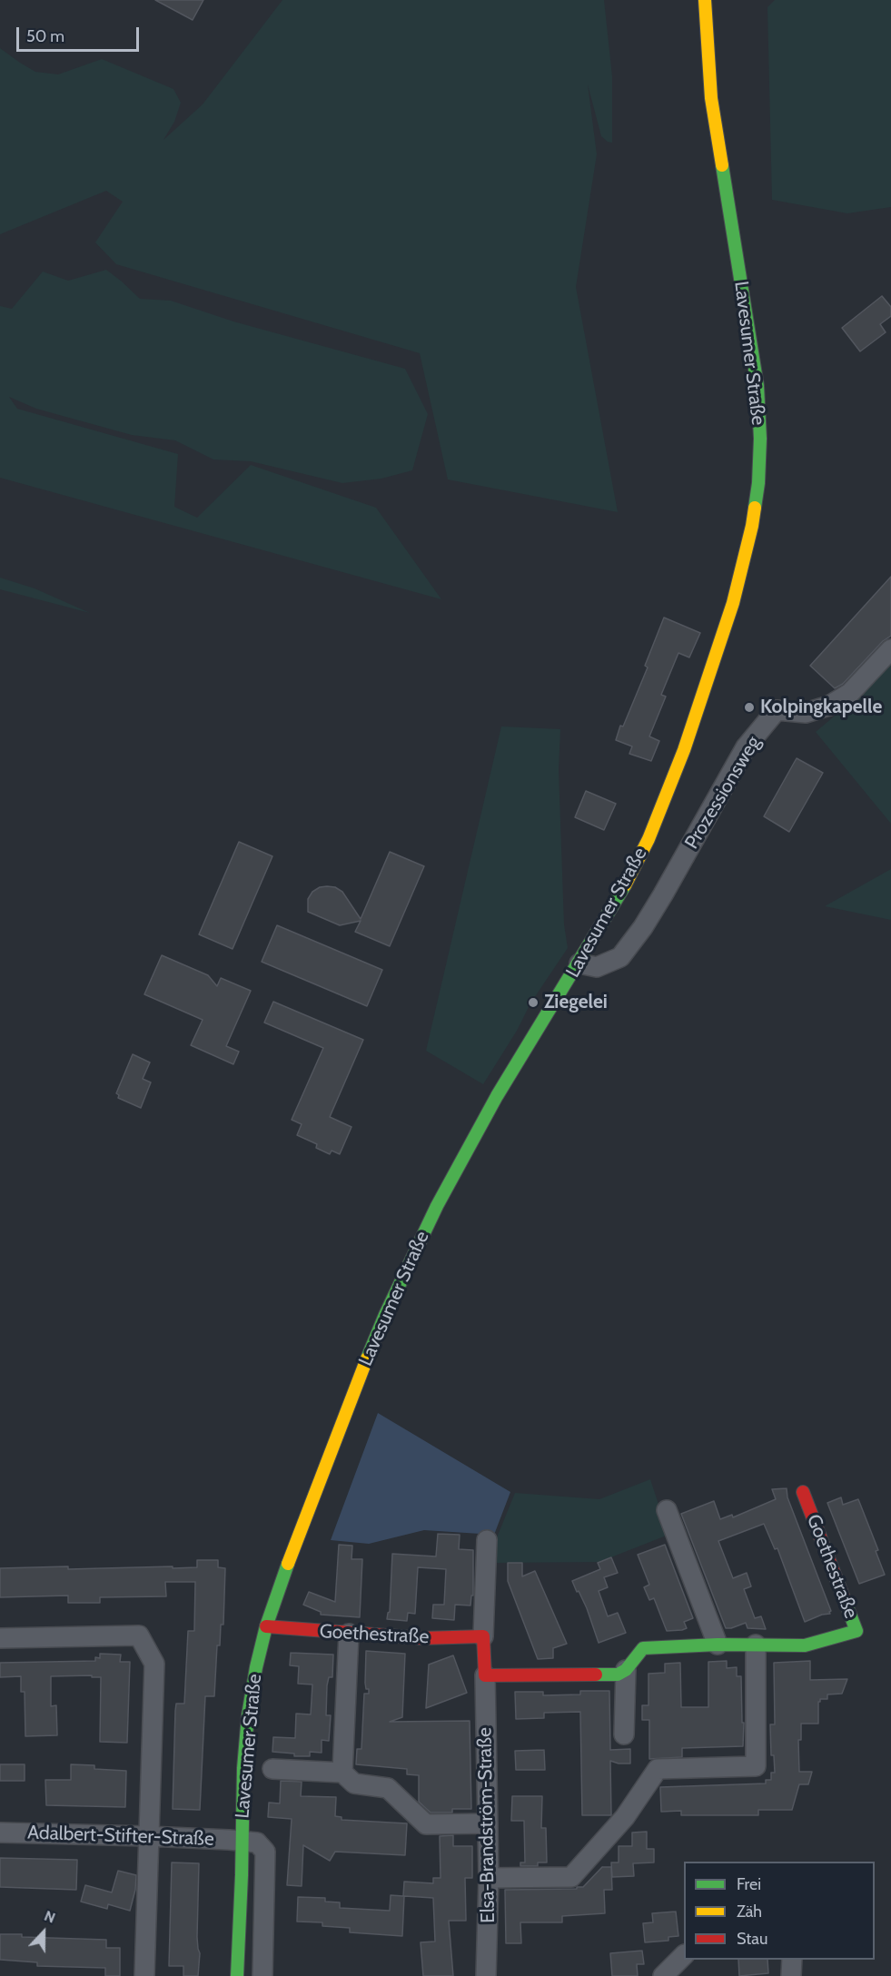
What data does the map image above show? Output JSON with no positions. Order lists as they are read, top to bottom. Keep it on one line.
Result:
{"streets":{"street":["Lavesumer Straße","Prozessionsweg","Goethestraße","Elsa-Brandström-Straße","Adalbert-Stifter-Straße"]},"crossings":[["Lavesumer Straße","Prozessionsweg"],["Lavesumer Straße","Goethestraße"],["Lavesumer Straße","Adalbert-Stifter-Straße"]],"places":["Kolpingkapelle","Ziegelei"],"legend":["Frei","Zäh","Stau"],"scale_bar":"50 m","north":"top"}
